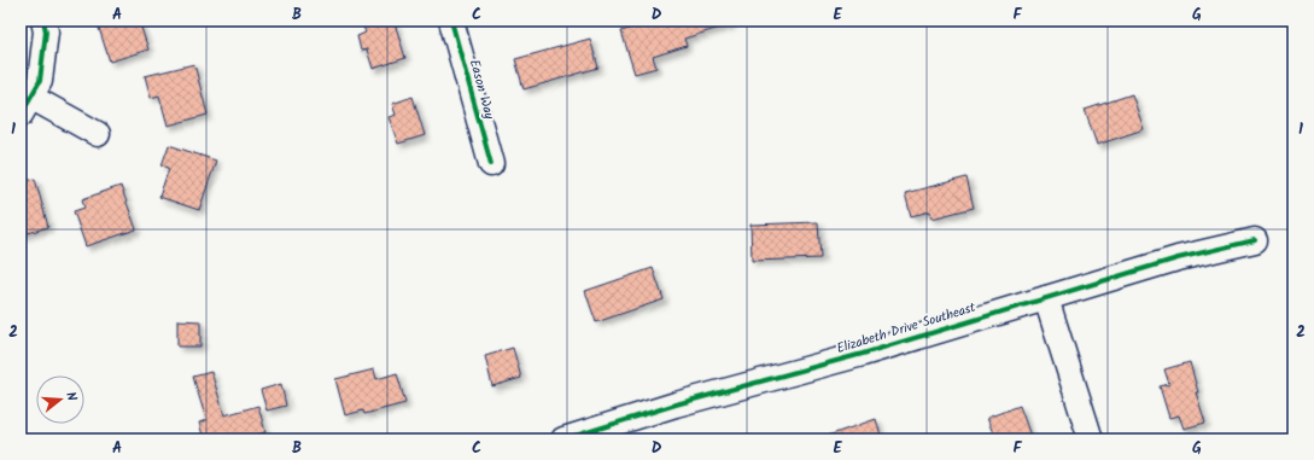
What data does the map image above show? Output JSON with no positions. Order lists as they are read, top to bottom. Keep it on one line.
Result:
{"streets":{"street":["Eason Way","Elizabeth Drive Southeast"]},"north":"right","grid":{"columns":["A","B","C","D","E","F","G"],"rows":["1","2"]}}
